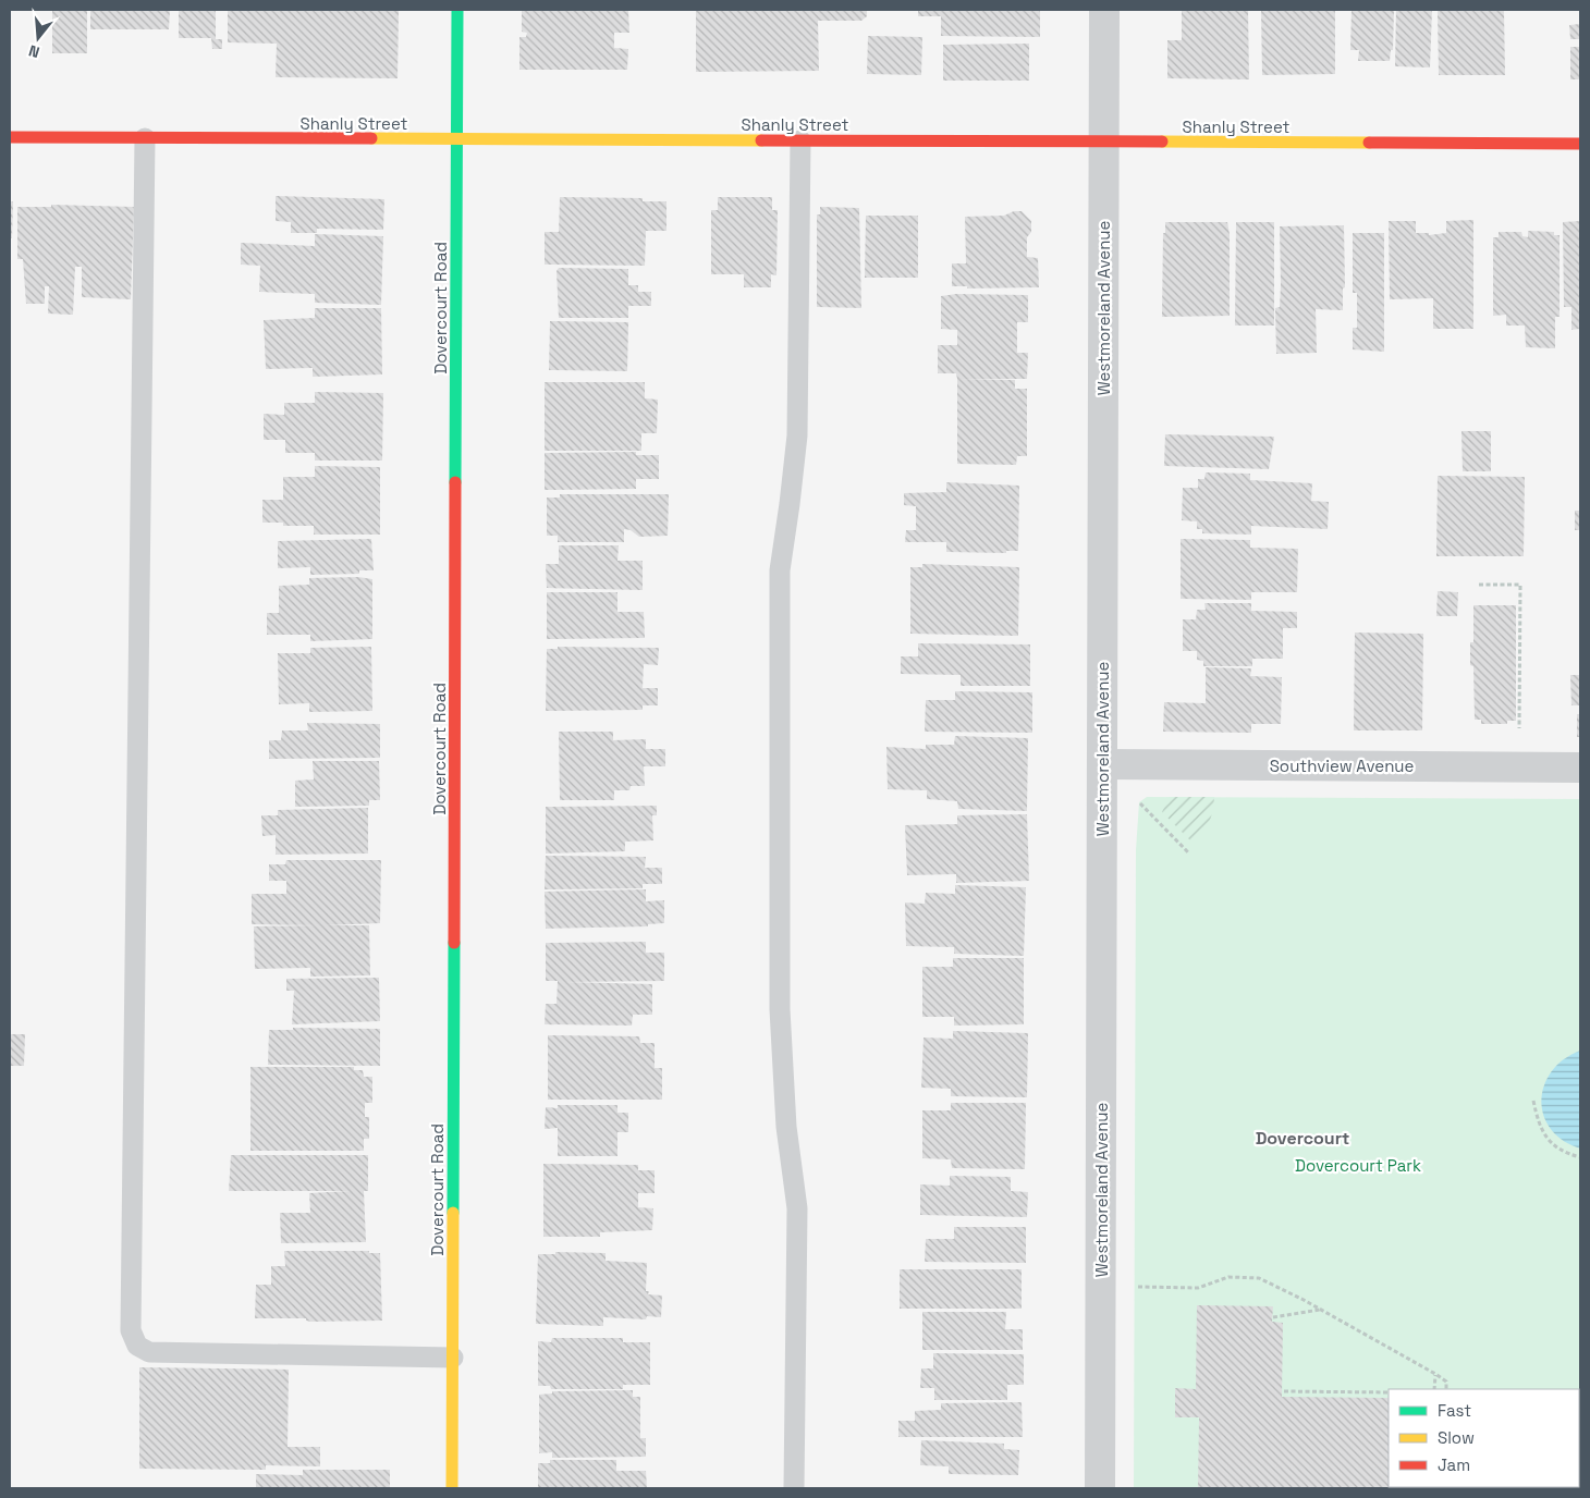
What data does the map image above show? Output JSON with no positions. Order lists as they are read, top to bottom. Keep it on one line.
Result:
{"streets":{"street":["Shanly Street","Dovercourt Road","Westmoreland Avenue","Southview Avenue"]},"crossings":[["Shanly Street","Dovercourt Road"],["Shanly Street","Westmoreland Avenue"],["Westmoreland Avenue","Southview Avenue"]],"districts":["Dovercourt"],"parks":["Dovercourt Park"],"legend":["Fast","Slow","Jam"],"north":"bottom"}
